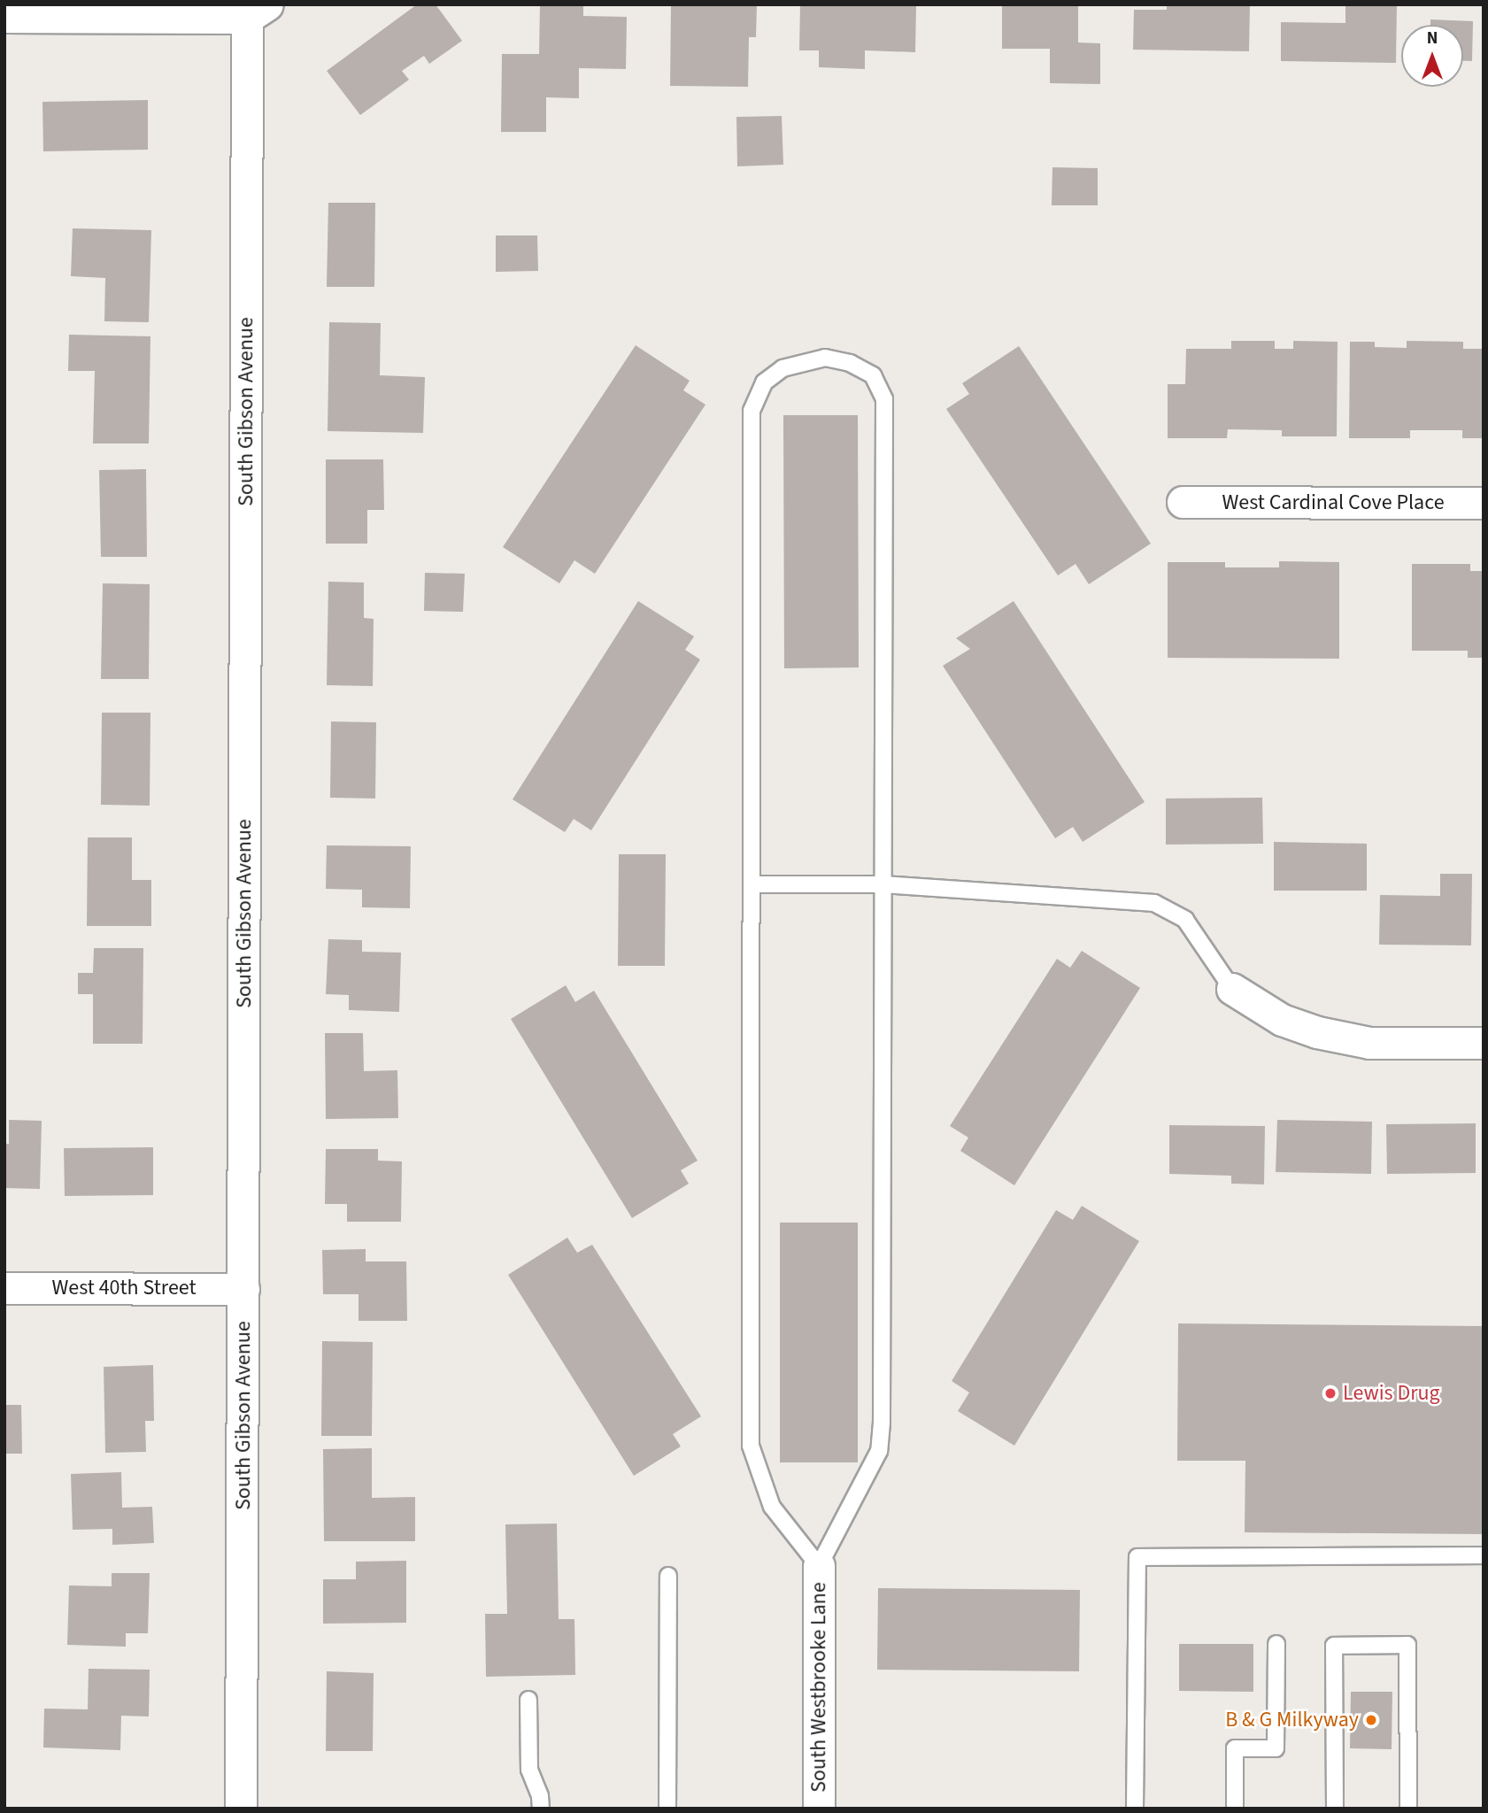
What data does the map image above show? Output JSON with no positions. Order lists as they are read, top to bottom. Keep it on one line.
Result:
{"streets":{"street":["South Gibson Avenue","West Cardinal Cove Place","West 40th Street","South Westbrooke Lane"]},"crossings":[["South Gibson Avenue","West 40th Street"]],"places":["Lewis Drug","B & G Milkyway"],"north":"top"}
